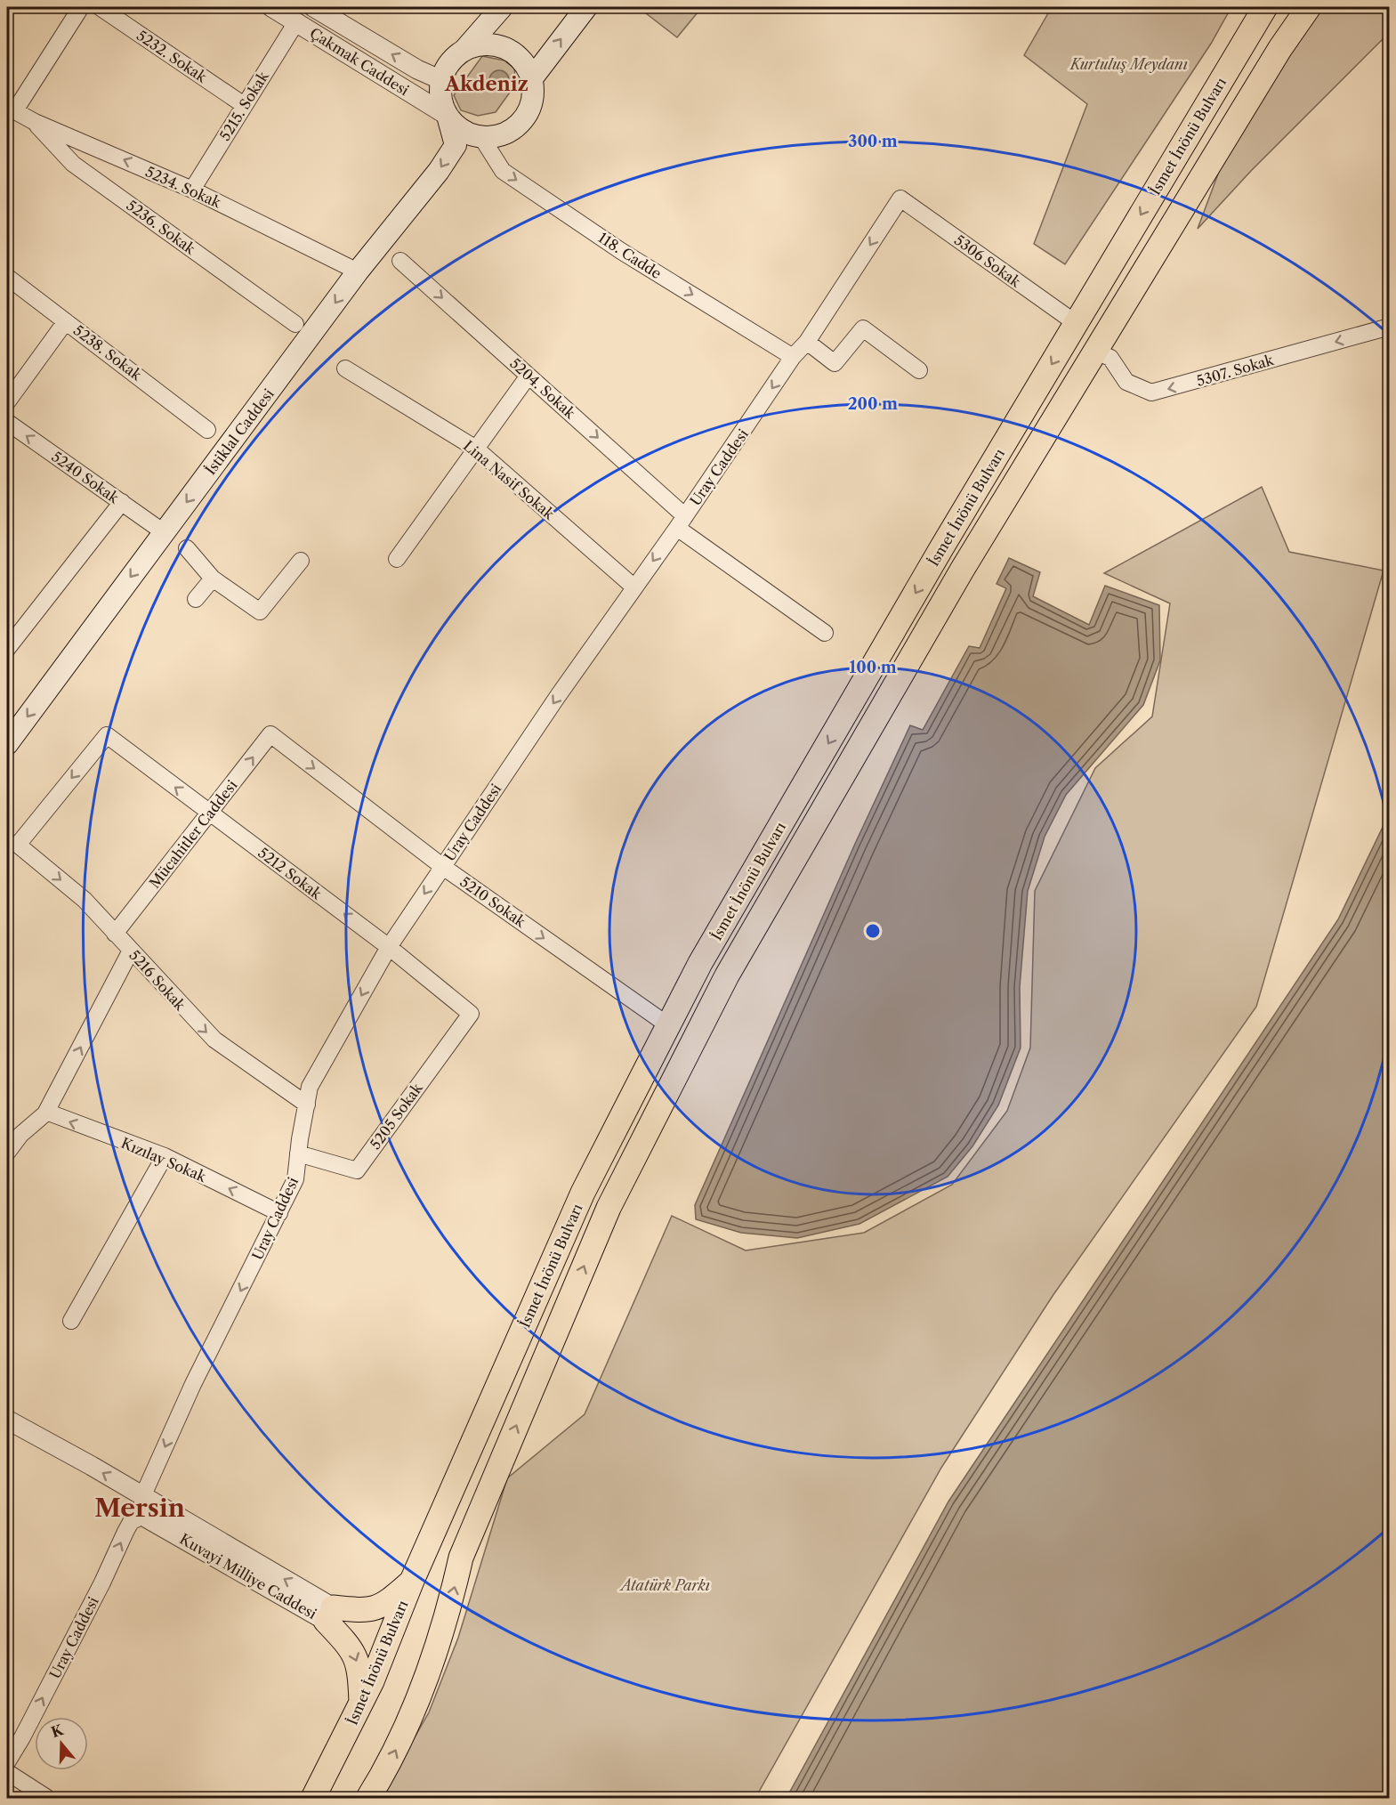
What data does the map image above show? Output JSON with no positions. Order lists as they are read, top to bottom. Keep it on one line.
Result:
{"streets":{"main road":["İsmet İnönü Bulvarı","İstiklal Caddesi"],"street":["5232. Sokak","Çakmak Caddesi","5215. Sokak","5234. Sokak","5236. Sokak","118. Cadde","5306 Sokak","5238. Sokak","5307. Sokak","5204. Sokak","Uray Caddesi","5240 Sokak","Lina Nasif Sokak","Mücahitler Caddesi","5212 Sokak","5210 Sokak","5216 Sokak","5205 Sokak","Kızılay Sokak","Kuvayi Milliye Caddesi"]},"crossings":[["5232. Sokak","5215. Sokak"],["Çakmak Caddesi","5215. Sokak"],["Çakmak Caddesi","118. Cadde"],["Çakmak Caddesi","İstiklal Caddesi"],["5215. Sokak","5234. Sokak"],["İsmet İnönü Bulvarı","5306 Sokak"],["İsmet İnönü Bulvarı","5307. Sokak"],["İsmet İnönü Bulvarı","5210 Sokak"],["5234. Sokak","5236. Sokak"],["5234. Sokak","İstiklal Caddesi"],["118. Cadde","İstiklal Caddesi"],["118. Cadde","Uray Caddesi"],["5306 Sokak","Uray Caddesi"],["5204. Sokak","Uray Caddesi"],["İstiklal Caddesi","5240 Sokak"],["Uray Caddesi","Lina Nasif Sokak"],["Uray Caddesi","5212 Sokak"],["Uray Caddesi","5210 Sokak"],["Uray Caddesi","5216 Sokak"],["Uray Caddesi","5205 Sokak"],["Uray Caddesi","Kızılay Sokak"],["Uray Caddesi","Kuvayi Milliye Caddesi"],["Mücahitler Caddesi","5212 Sokak"],["Mücahitler Caddesi","5210 Sokak"],["Mücahitler Caddesi","5216 Sokak"],["5212 Sokak","5216 Sokak"],["5212 Sokak","5205 Sokak"]],"one_way":["5234. Sokak","118. Cadde","5307. Sokak","5204. Sokak","İstiklal Caddesi","5240 Sokak","Mücahitler Caddesi","5210 Sokak","5216 Sokak","Kızılay Sokak"],"districts":["Akdeniz","Mersin"],"parks":["Kurtuluş Meydanı","Atatürk Parkı"],"north":"top","rings":["300 m","200 m","100 m"]}
